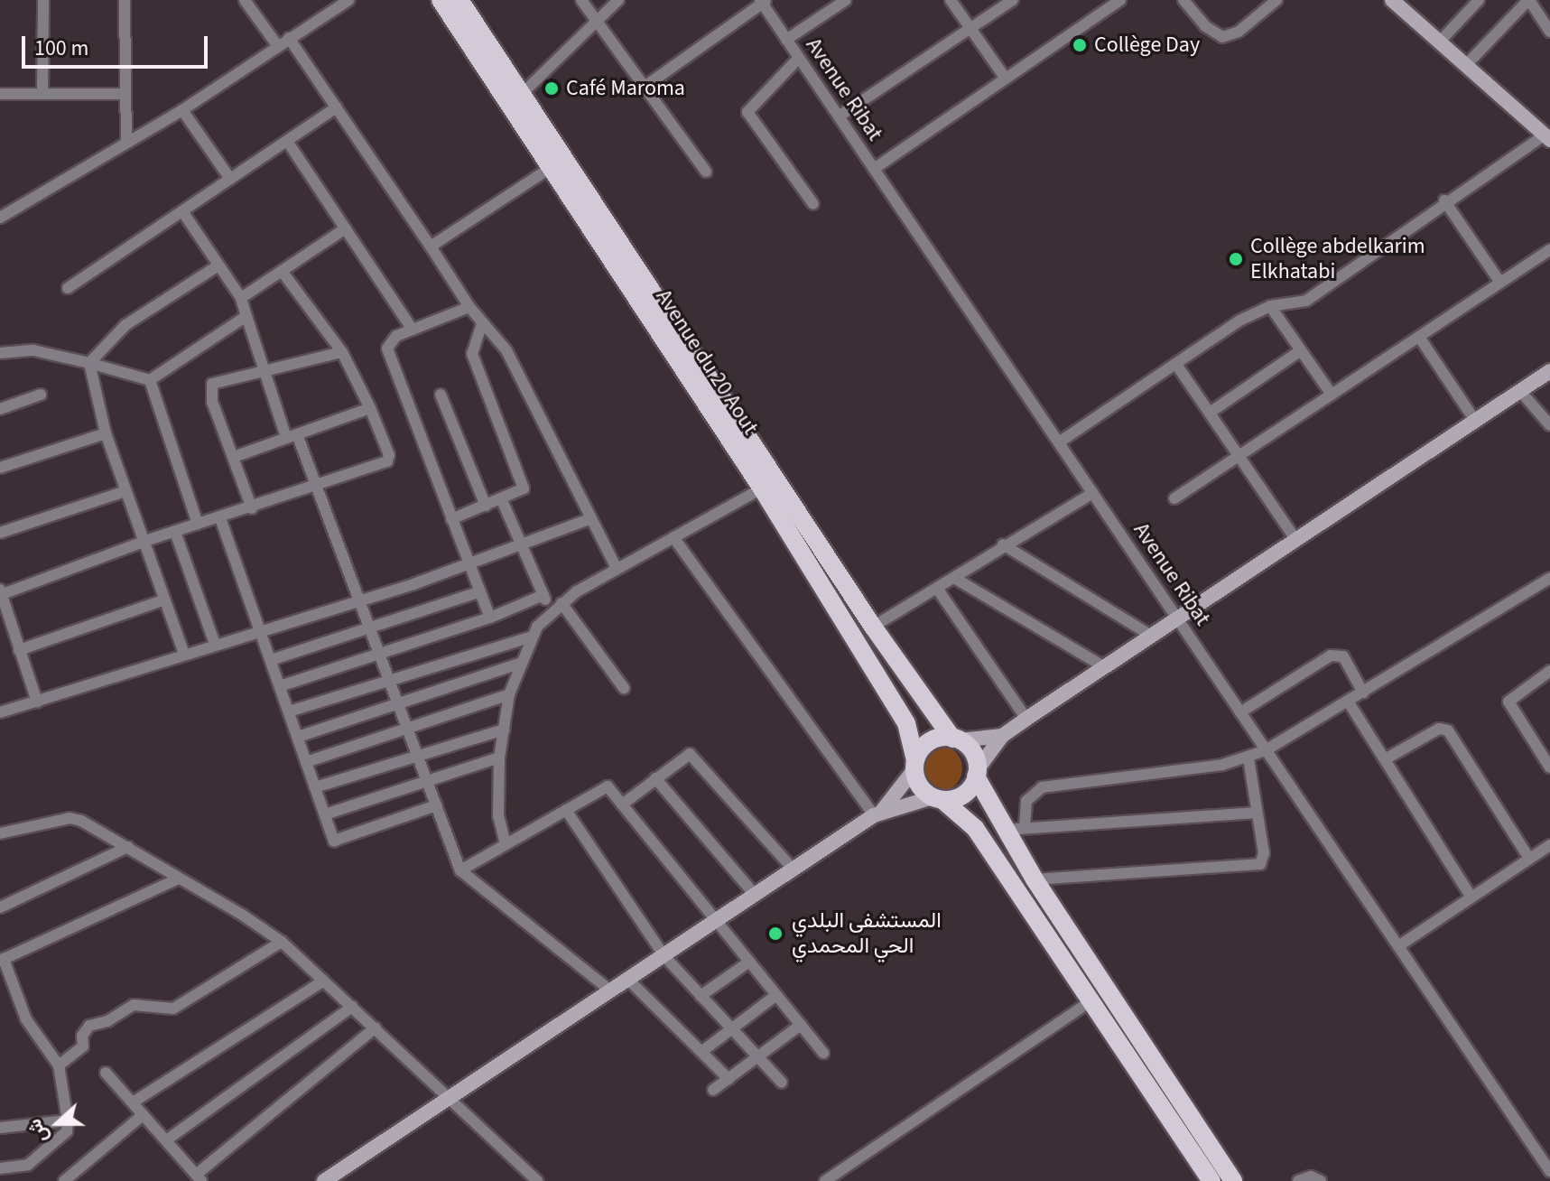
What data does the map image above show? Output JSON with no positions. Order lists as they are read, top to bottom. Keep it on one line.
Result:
{"streets":{"main road":["Avenue du 20 Aout"],"street":["Avenue Ribat"]},"places":["Collège Day","Café Maroma","Collège abdelkarim Elkhatabi","المستشفى البلدي الحي المحمدي"],"scale_bar":"100 m","north":"left"}
